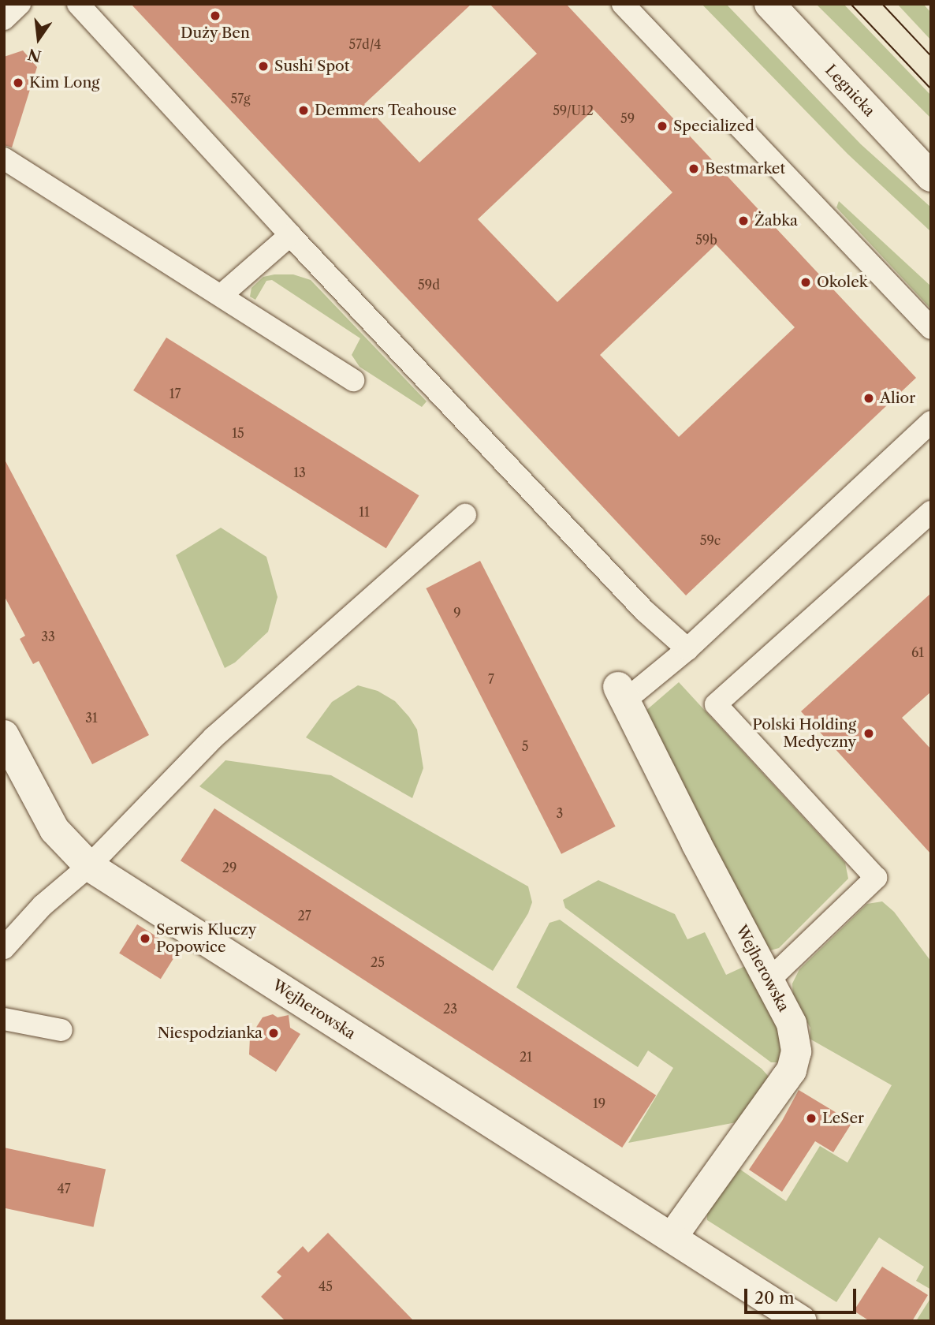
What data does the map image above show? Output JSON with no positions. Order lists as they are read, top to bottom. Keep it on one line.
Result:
{"streets":{"street":["Legnicka","Wejherowska"]},"places":["Duży Ben","Sushi Spot","Kim Long","Demmers Teahouse","Specialized","Bestmarket","Żabka","Okolek","Alior","Polski Holding Medyczny","Serwis Kluczy Popowice","Niespodzianka","LeSer"],"house_numbers":["57d/4","57g","59/U12","59","59b","59d","17","15","13","11","59c","9","33","61","7","31","5","3","29","27","25","23","21","19","47","45"],"scale_bar":"20 m","north":"bottom"}
